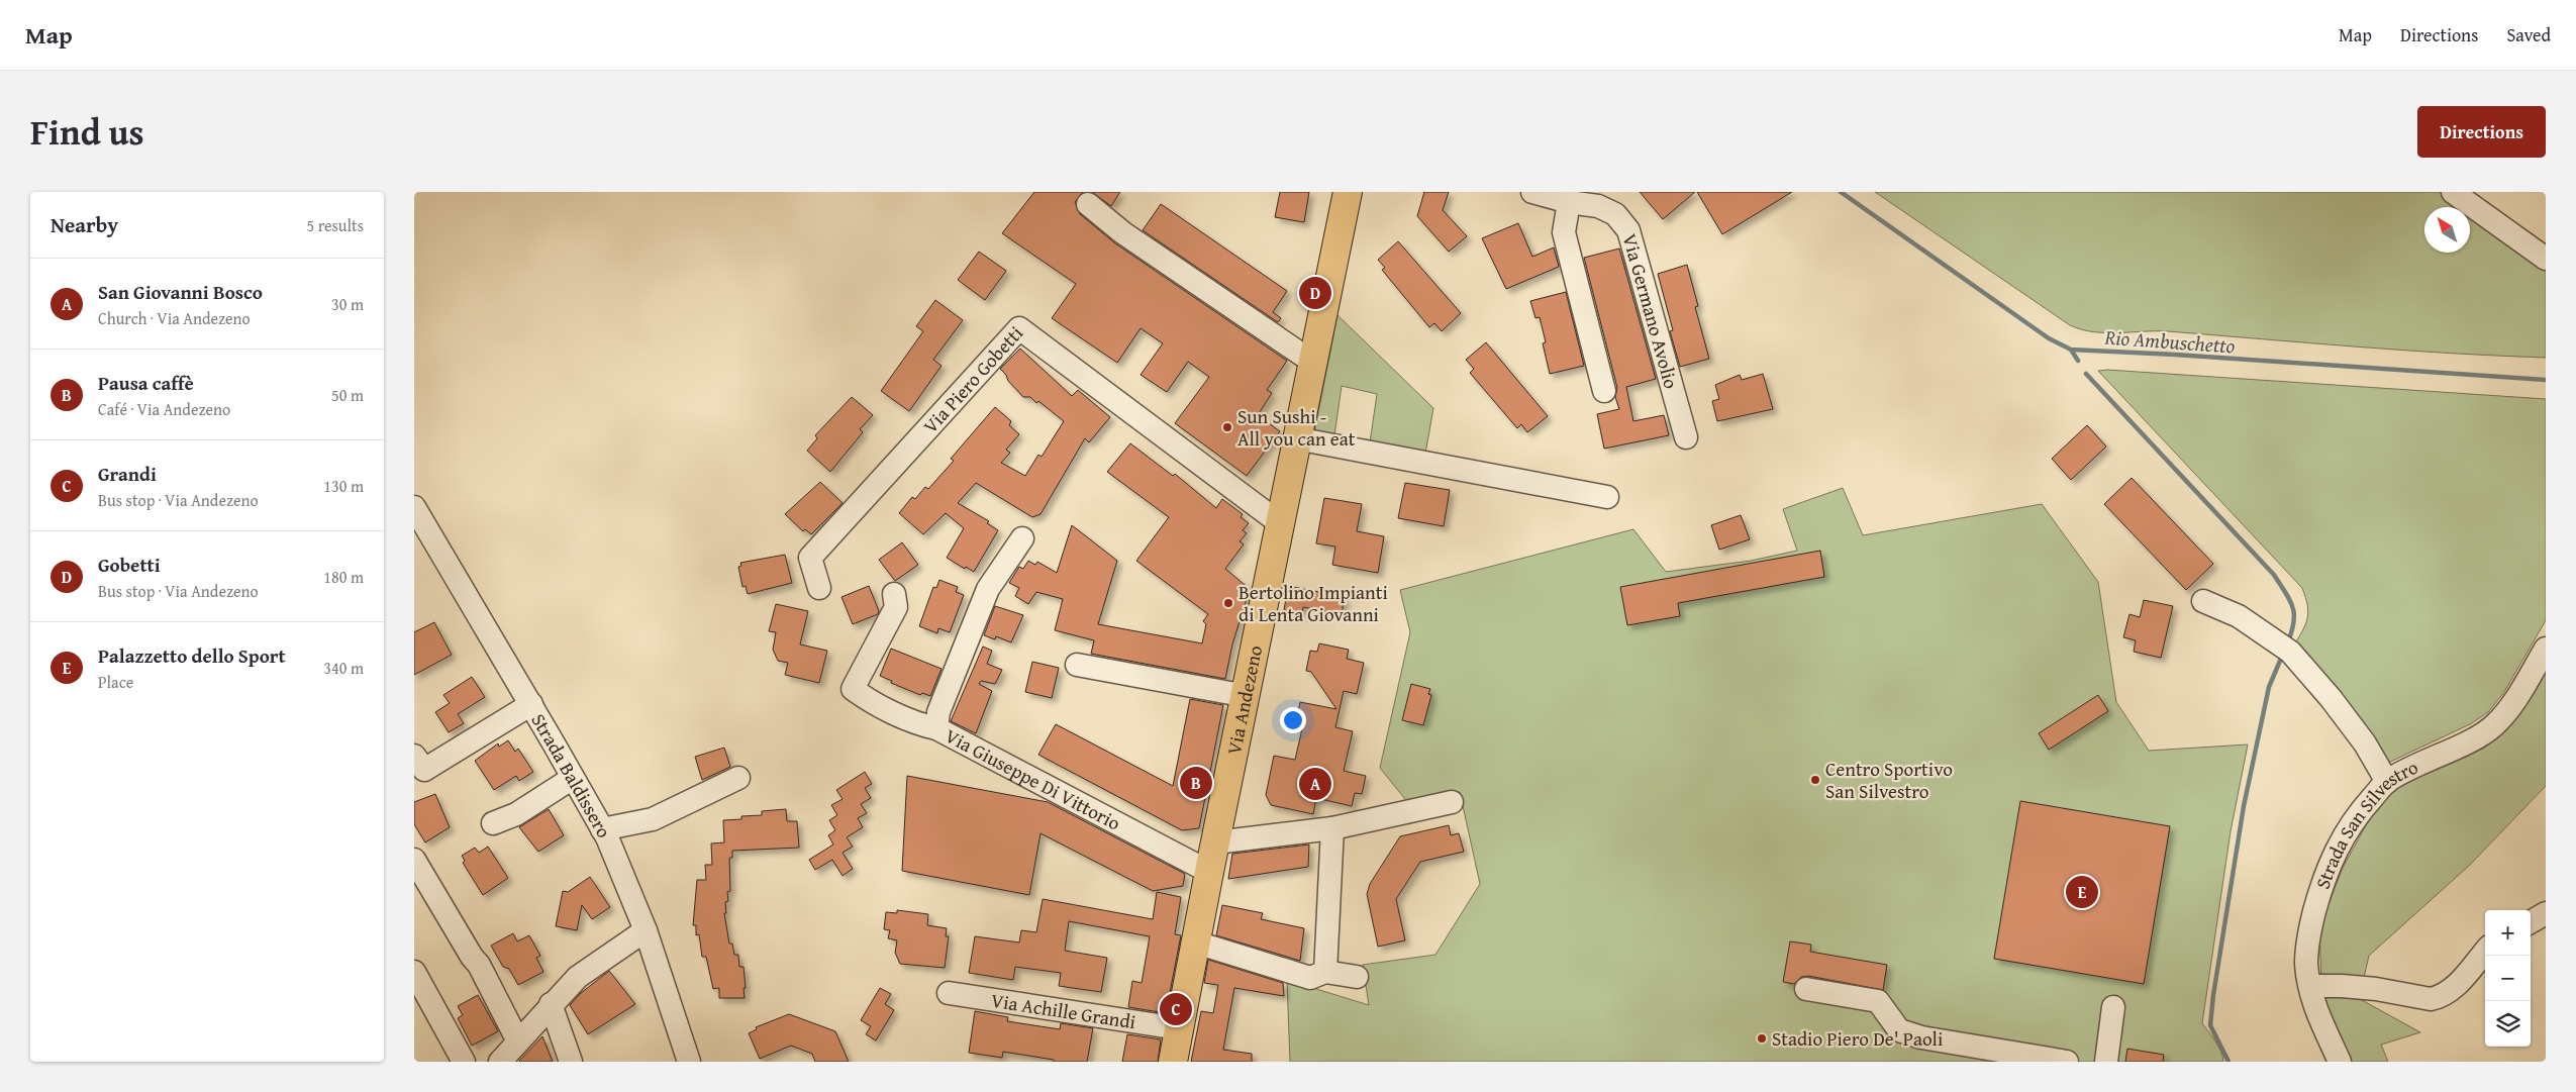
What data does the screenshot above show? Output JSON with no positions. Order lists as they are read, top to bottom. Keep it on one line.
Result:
{"streets":{"main road":["Via Andezeno"],"street":["Via Germano Avolio","Via Piero Gobetti","Strada Baldissero","Via Giuseppe Di Vittorio","Strada San Silvestro","Via Achille Grandi"]},"crossings":[["Via Piero Gobetti","Via Andezeno"],["Via Andezeno","Via Giuseppe Di Vittorio"],["Via Andezeno","Via Achille Grandi"]],"water":["Rio Ambuschetto"],"places":["Sun Sushi - All you can eat","Bertolino Impianti di Lenta Giovanni","Centro Sportivo San Silvestro","Stadio Piero De' Paoli"],"north":"top left","page":{"header":"Map","nav":["Map","Directions","Saved"],"title":"Find us","buttons":"Directions","heading":["Nearby","5 results"],"list":[{"mark":"A","name":"San Giovanni Bosco","note":"Church · Via Andezeno","value":"30 m"},{"mark":"B","name":"Pausa caffè","note":"Café · Via Andezeno","value":"50 m"},{"mark":"C","name":"Grandi","note":"Bus stop · Via Andezeno","value":"130 m"},{"mark":"D","name":"Gobetti","note":"Bus stop · Via Andezeno","value":"180 m"},{"mark":"E","name":"Palazzetto dello Sport","note":"Place","value":"340 m"}],"pins":["D","B","A","E","C"],"map_buttons":["+","−"]}}
